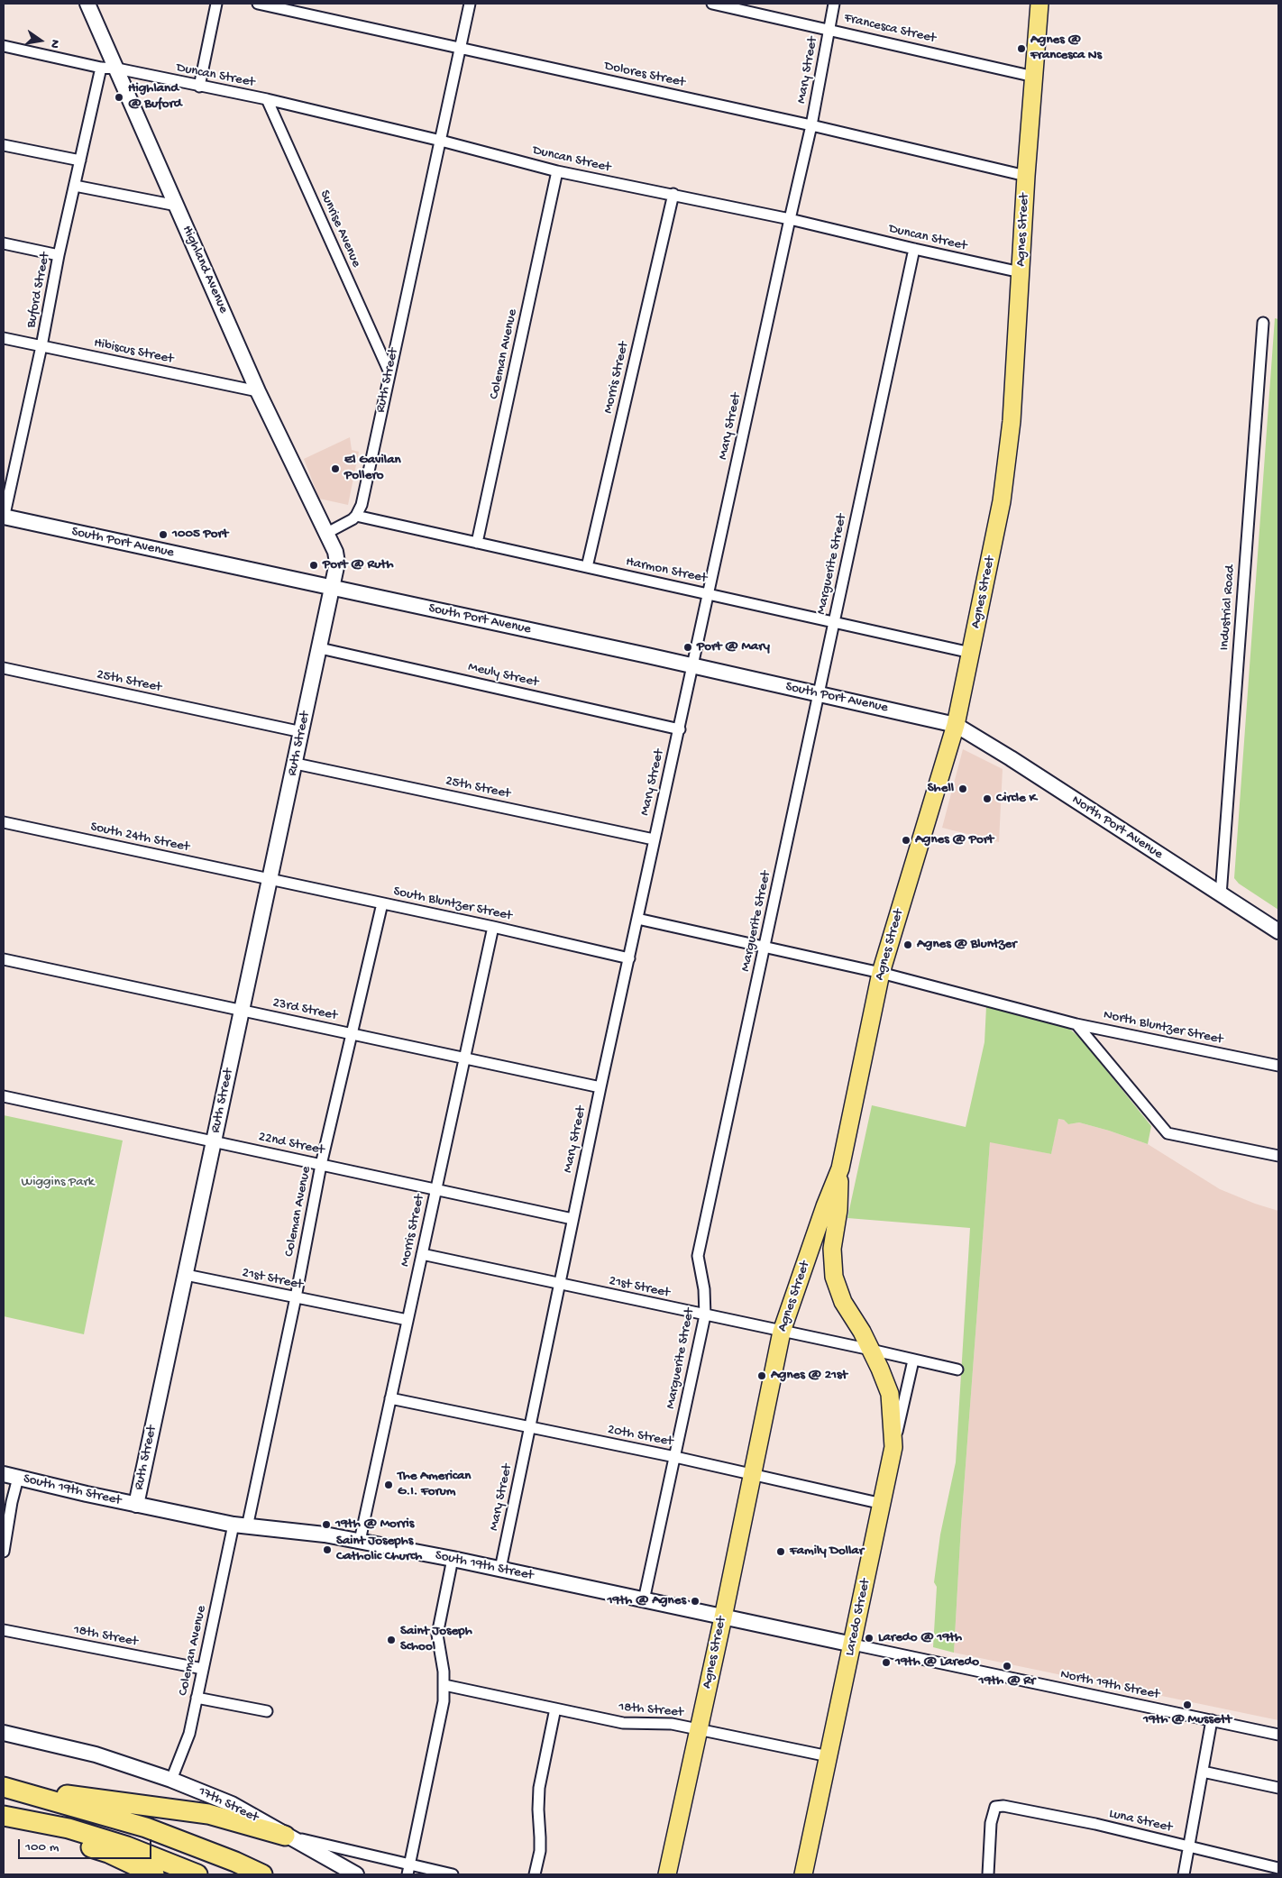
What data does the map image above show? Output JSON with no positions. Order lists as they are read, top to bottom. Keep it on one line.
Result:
{"streets":{"main road":["Agnes Street","Laredo Street"],"street":["Francesca Street","Mary Street","Dolores Street","Duncan Street","Sunrise Avenue","Highland Avenue","Buford Street","Hibiscus Street","Coleman Avenue","Morris Street","Ruth Street","South Port Avenue","Marguerite Street","Harmon Street","Industrial Road","Meuly Street","25th Street","North Port Avenue","South 24th Street","South Bluntzer Street","23rd Street","North Bluntzer Street","22nd Street","21st Street","20th Street","South 19th Street","18th Street","North 19th Street","17th Street","Luna Street"]},"crossings":[["Francesca Street","Mary Street"],["Francesca Street","Agnes Street"],["Mary Street","Dolores Street"],["Mary Street","Duncan Street"],["Mary Street","South Port Avenue"],["Mary Street","Harmon Street"],["Mary Street","Meuly Street"],["Mary Street","25th Street"],["Mary Street","South Bluntzer Street"],["Mary Street","23rd Street"],["Mary Street","22nd Street"],["Mary Street","21st Street"],["Mary Street","20th Street"],["Mary Street","South 19th Street"],["Dolores Street","Agnes Street"],["Dolores Street","Ruth Street"],["Duncan Street","Sunrise Avenue"],["Duncan Street","Agnes Street"],["Duncan Street","Highland Avenue"],["Duncan Street","Buford Street"],["Duncan Street","Coleman Avenue"],["Duncan Street","Morris Street"],["Duncan Street","Ruth Street"],["Duncan Street","Marguerite Street"],["Sunrise Avenue","Ruth Street"],["Agnes Street","South Port Avenue"],["Agnes Street","Harmon Street"],["Agnes Street","North Port Avenue"],["Agnes Street","North Bluntzer Street"],["Agnes Street","21st Street"],["Agnes Street","20th Street"],["Agnes Street","South 19th Street"],["Agnes Street","18th Street"],["Highland Avenue","Hibiscus Street"],["Highland Avenue","Ruth Street"],["Buford Street","Hibiscus Street"],["Buford Street","South Port Avenue"],["Coleman Avenue","Harmon Street"],["Coleman Avenue","South Bluntzer Street"],["Coleman Avenue","23rd Street"],["Coleman Avenue","22nd Street"],["Coleman Avenue","21st Street"],["Coleman Avenue","South 19th Street"],["Coleman Avenue","18th Street"],["Coleman Avenue","17th Street"],["Morris Street","Harmon Street"],["Morris Street","South Bluntzer Street"],["Morris Street","23rd Street"],["Morris Street","22nd Street"],["Morris Street","21st Street"],["Morris Street","20th Street"],["Morris Street","South 19th Street"],["Ruth Street","South Port Avenue"],["Ruth Street","Harmon Street"],["Ruth Street","Meuly Street"],["Ruth Street","25th Street"],["Ruth Street","South 24th Street"],["Ruth Street","South Bluntzer Street"],["Ruth Street","23rd Street"],["Ruth Street","22nd Street"],["Ruth Street","21st Street"],["Ruth Street","South 19th Street"],["South Port Avenue","Marguerite Street"],["South Port Avenue","North Port Avenue"],["Marguerite Street","Harmon Street"],["Marguerite Street","21st Street"],["Marguerite Street","20th Street"],["Marguerite Street","South 19th Street"],["Industrial Road","North Port Avenue"],["South 24th Street","South Bluntzer Street"],["21st Street","Laredo Street"],["20th Street","Laredo Street"],["South 19th Street","Laredo Street"],["South 19th Street","North 19th Street"],["Laredo Street","18th Street"]],"parks":["Wiggins Park"],"places":["Agnes @ Francesca Ns","Highland @ Buford","El Gavilan Pollero","1005 Port","Port @ Ruth","Port @ Mary","Shell","Circle K","Agnes @ Port","Agnes @ Bluntzer","Agnes @ 21st","The American G.I. Forum","19th @ Morris","Saint Josephs Catholic Church","Family Dollar","19th @ Agnes","Laredo @ 19th","Saint Joseph School","19th @ Laredo","19th @ Rr","19th @ Mussett"],"scale_bar":"100 m","north":"right"}
